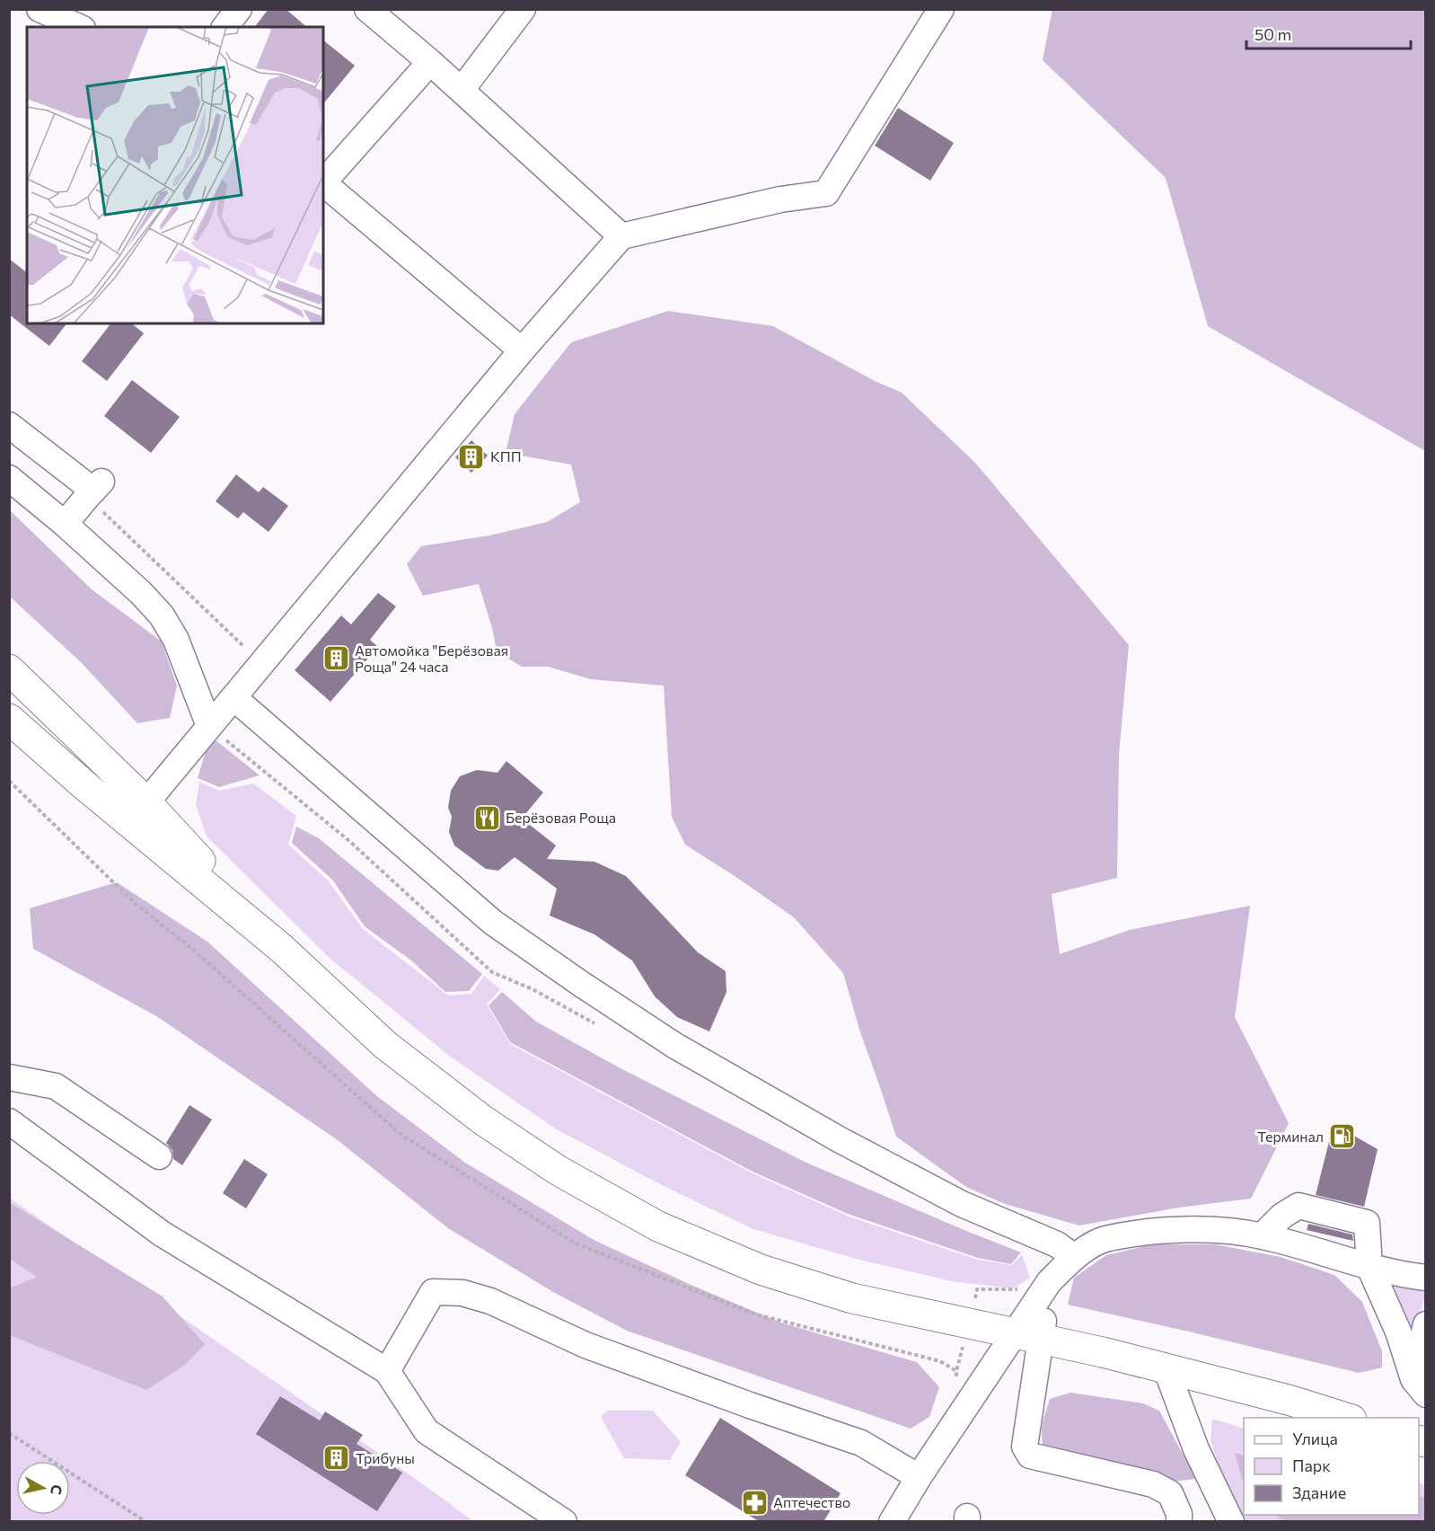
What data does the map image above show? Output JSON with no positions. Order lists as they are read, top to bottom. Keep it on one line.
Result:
{"places":{"building":["КПП","Автомойка \"Берёзовая Роща\" 24 часа","Трибуны"],"restaurant":["Берёзовая Роща"],"fuel station":["Терминал"],"pharmacy":["Аптечество"]},"legend":["Улица","Парк","Здание"],"scale_bar":"50 m","north":"right"}
